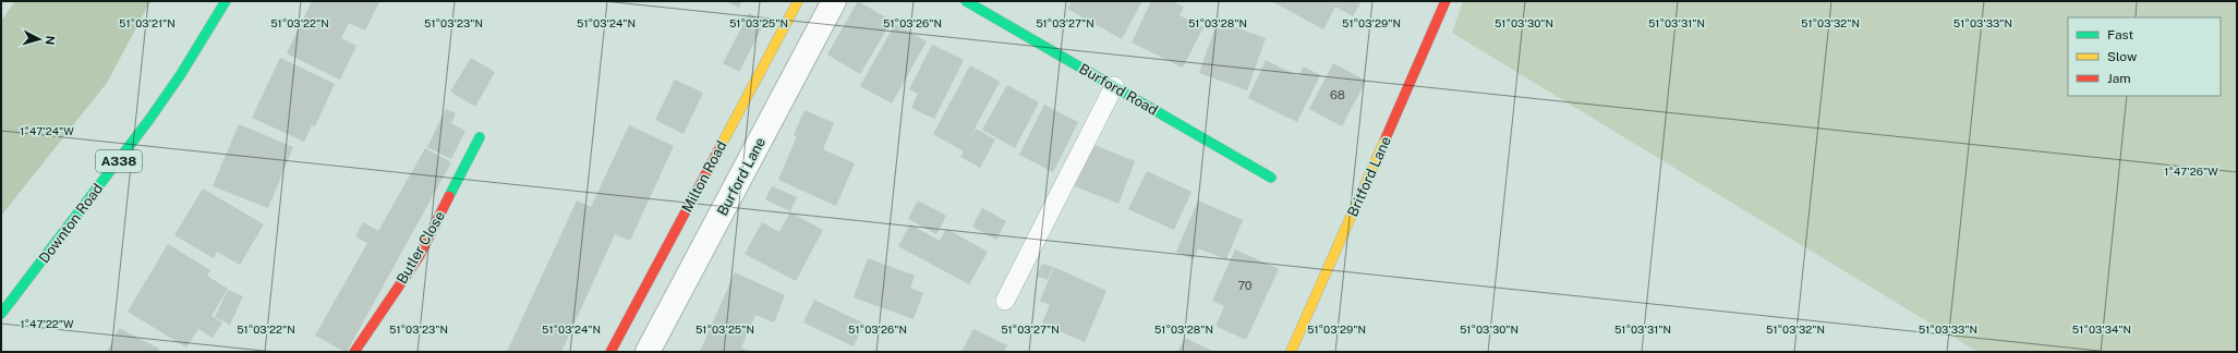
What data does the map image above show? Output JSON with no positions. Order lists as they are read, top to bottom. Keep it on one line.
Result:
{"streets":{"main road":["Burford Road","A338","Milton Road","Britford Lane","Downton Road","Butler Close"],"street":["Burford Lane"]},"house_numbers":["68","70"],"legend":["Fast","Slow","Jam"],"north":"right","coordinates":["51°03'21\"N","51°03'22\"N","51°03'23\"N","51°03'24\"N","51°03'25\"N","51°03'26\"N","51°03'27\"N","51°03'28\"N","51°03'29\"N","51°03'30\"N","51°03'31\"N","51°03'32\"N","51°03'33\"N","1°47'24\"W","1°47'26\"W","1°47'22\"W","51°03'34\"N"]}
